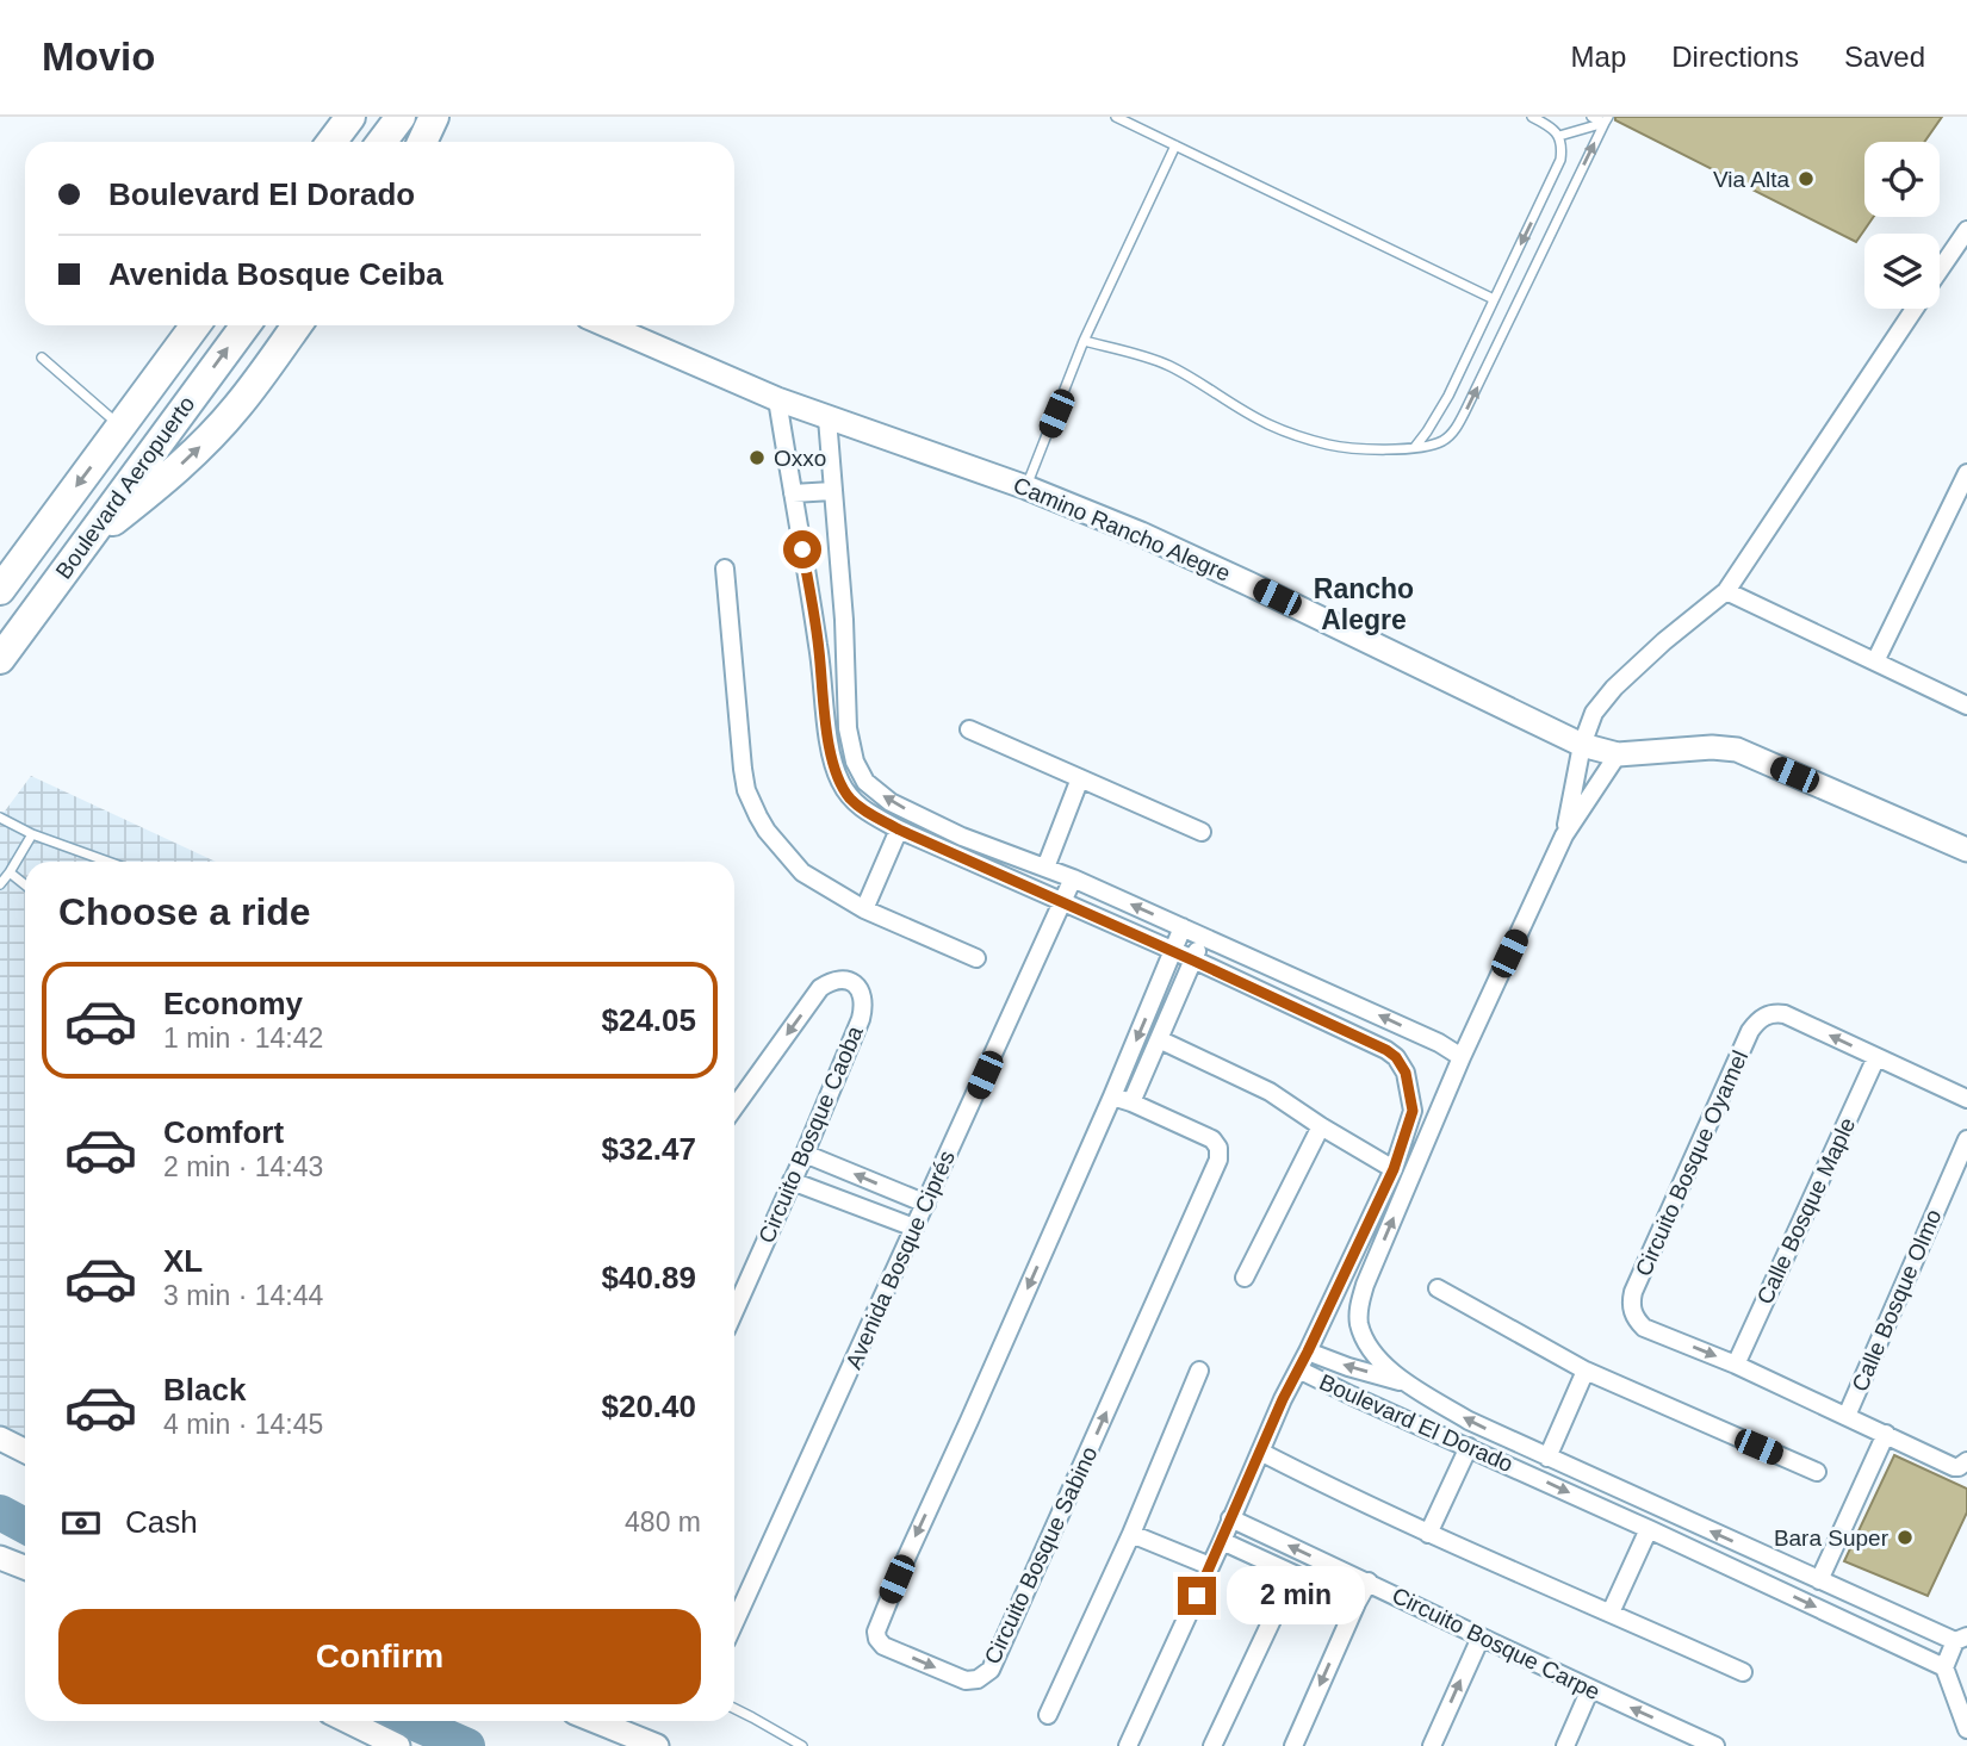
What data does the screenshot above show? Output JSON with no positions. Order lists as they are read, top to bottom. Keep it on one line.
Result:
{"streets":{"highway":["Boulevard Aeropuerto"],"street":["Camino Rancho Alegre","Circuito Bosque Caoba","Circuito Bosque Oyamel","Calle Bosque Maple","Avenida Bosque Ciprés","Calle Bosque Olmo","Boulevard El Dorado","Circuito Bosque Sabino","Circuito Bosque Carpe"]},"crossings":[["Camino Rancho Alegre","Boulevard El Dorado"],["Circuito Bosque Oyamel","Calle Bosque Maple"],["Circuito Bosque Oyamel","Calle Bosque Olmo"],["Avenida Bosque Ciprés","Boulevard El Dorado"],["Boulevard El Dorado","Circuito Bosque Sabino"]],"districts":["Rancho Alegre"],"places":["Via Alta","Oxxo","Bara Super"],"page":{"header":"Movio","nav":["Map","Directions","Saved"],"banner":["Boulevard El Dorado","Avenida Bosque Ceiba"],"heading":"Choose a ride","list":[{"name":"Economy","note":"1 min · 14:42","value":"$24.05"},{"name":"Comfort","note":"2 min · 14:43","value":"$32.47"},{"name":"XL","note":"3 min · 14:44","value":"$40.89"},{"name":"Black","note":"4 min · 14:45","value":"$20.40"}],"pay":["Cash","480 m"],"bubble":"2 min","buttons":"Confirm"}}
